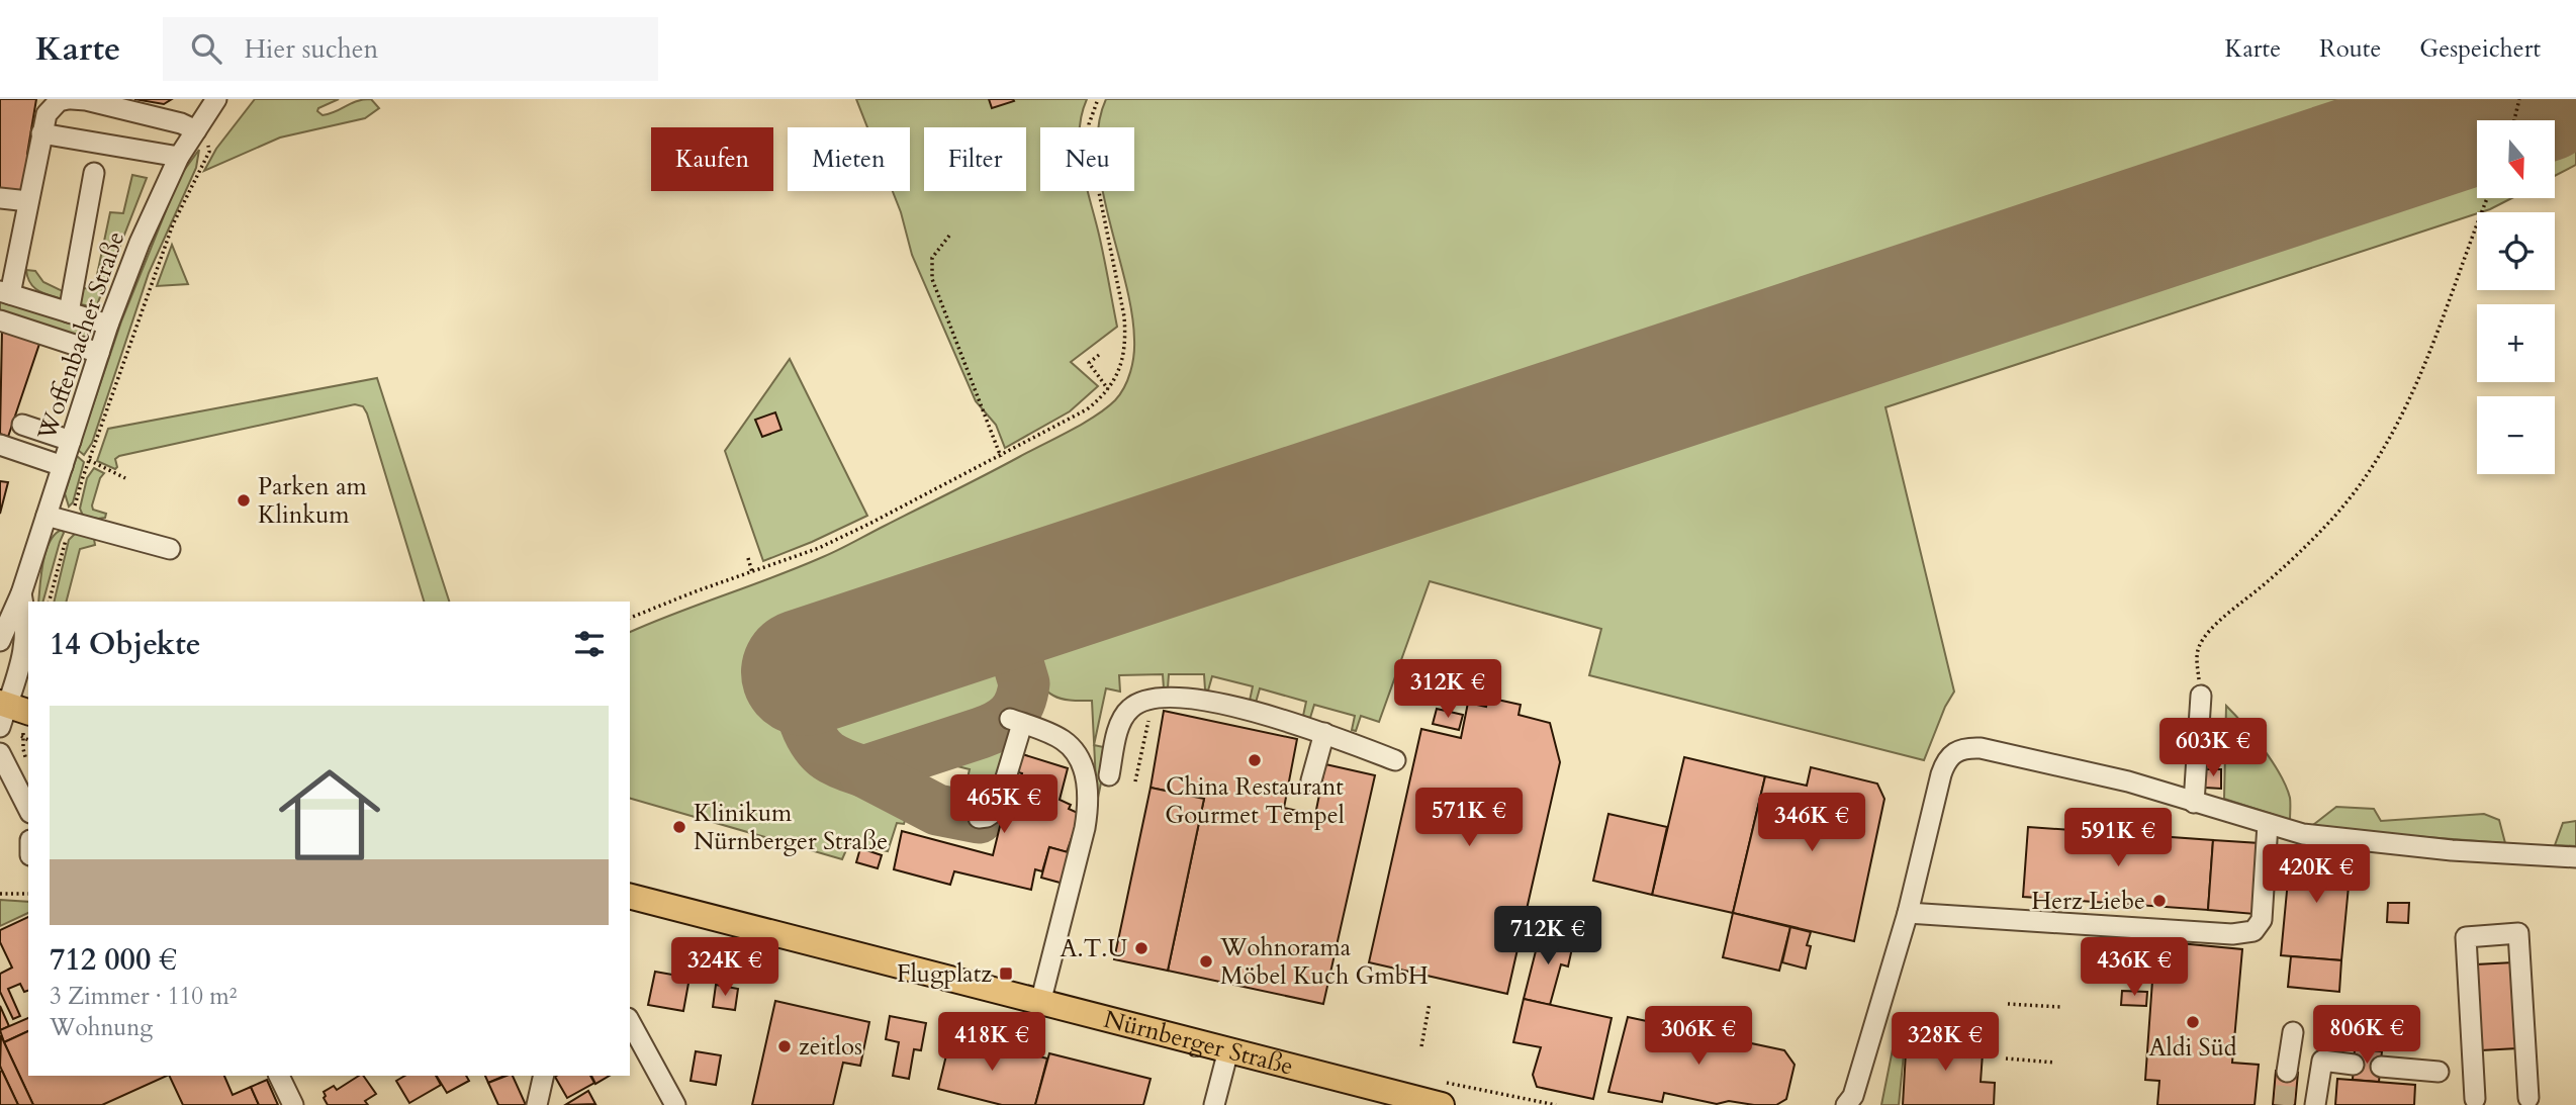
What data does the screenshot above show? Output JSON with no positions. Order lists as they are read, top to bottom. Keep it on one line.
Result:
{"streets":{"main road":["Nürnberger Straße"],"street":["Woffenbacher Straße"]},"places":{"other":["Parken am Klinkum","China Restaurant Gourmet Tempel","Klinikum Nürnberger Straße","Herz Liebe","A.T.U","Wohnorama Möbel Kuch GmbH","Aldi Süd","zeitlos"],"transit":["Flugplatz"]},"north":"bottom","page":{"header":"Karte","search":"Hier suchen","nav":["Karte","Route","Gespeichert"],"map_buttons":["+","−"],"chip":["Kaufen","Mieten","Filter","Neu"],"heading":"14 Objekte","price":["312K €","603K €","465K €","571K €","346K €","591K €","420K €","712K €","324K €","436K €","806K €","306K €","418K €","328K €"],"list":[{"name":"712 000 €","note":"3 Zimmer · 110 m² · Wohnung"}]}}
